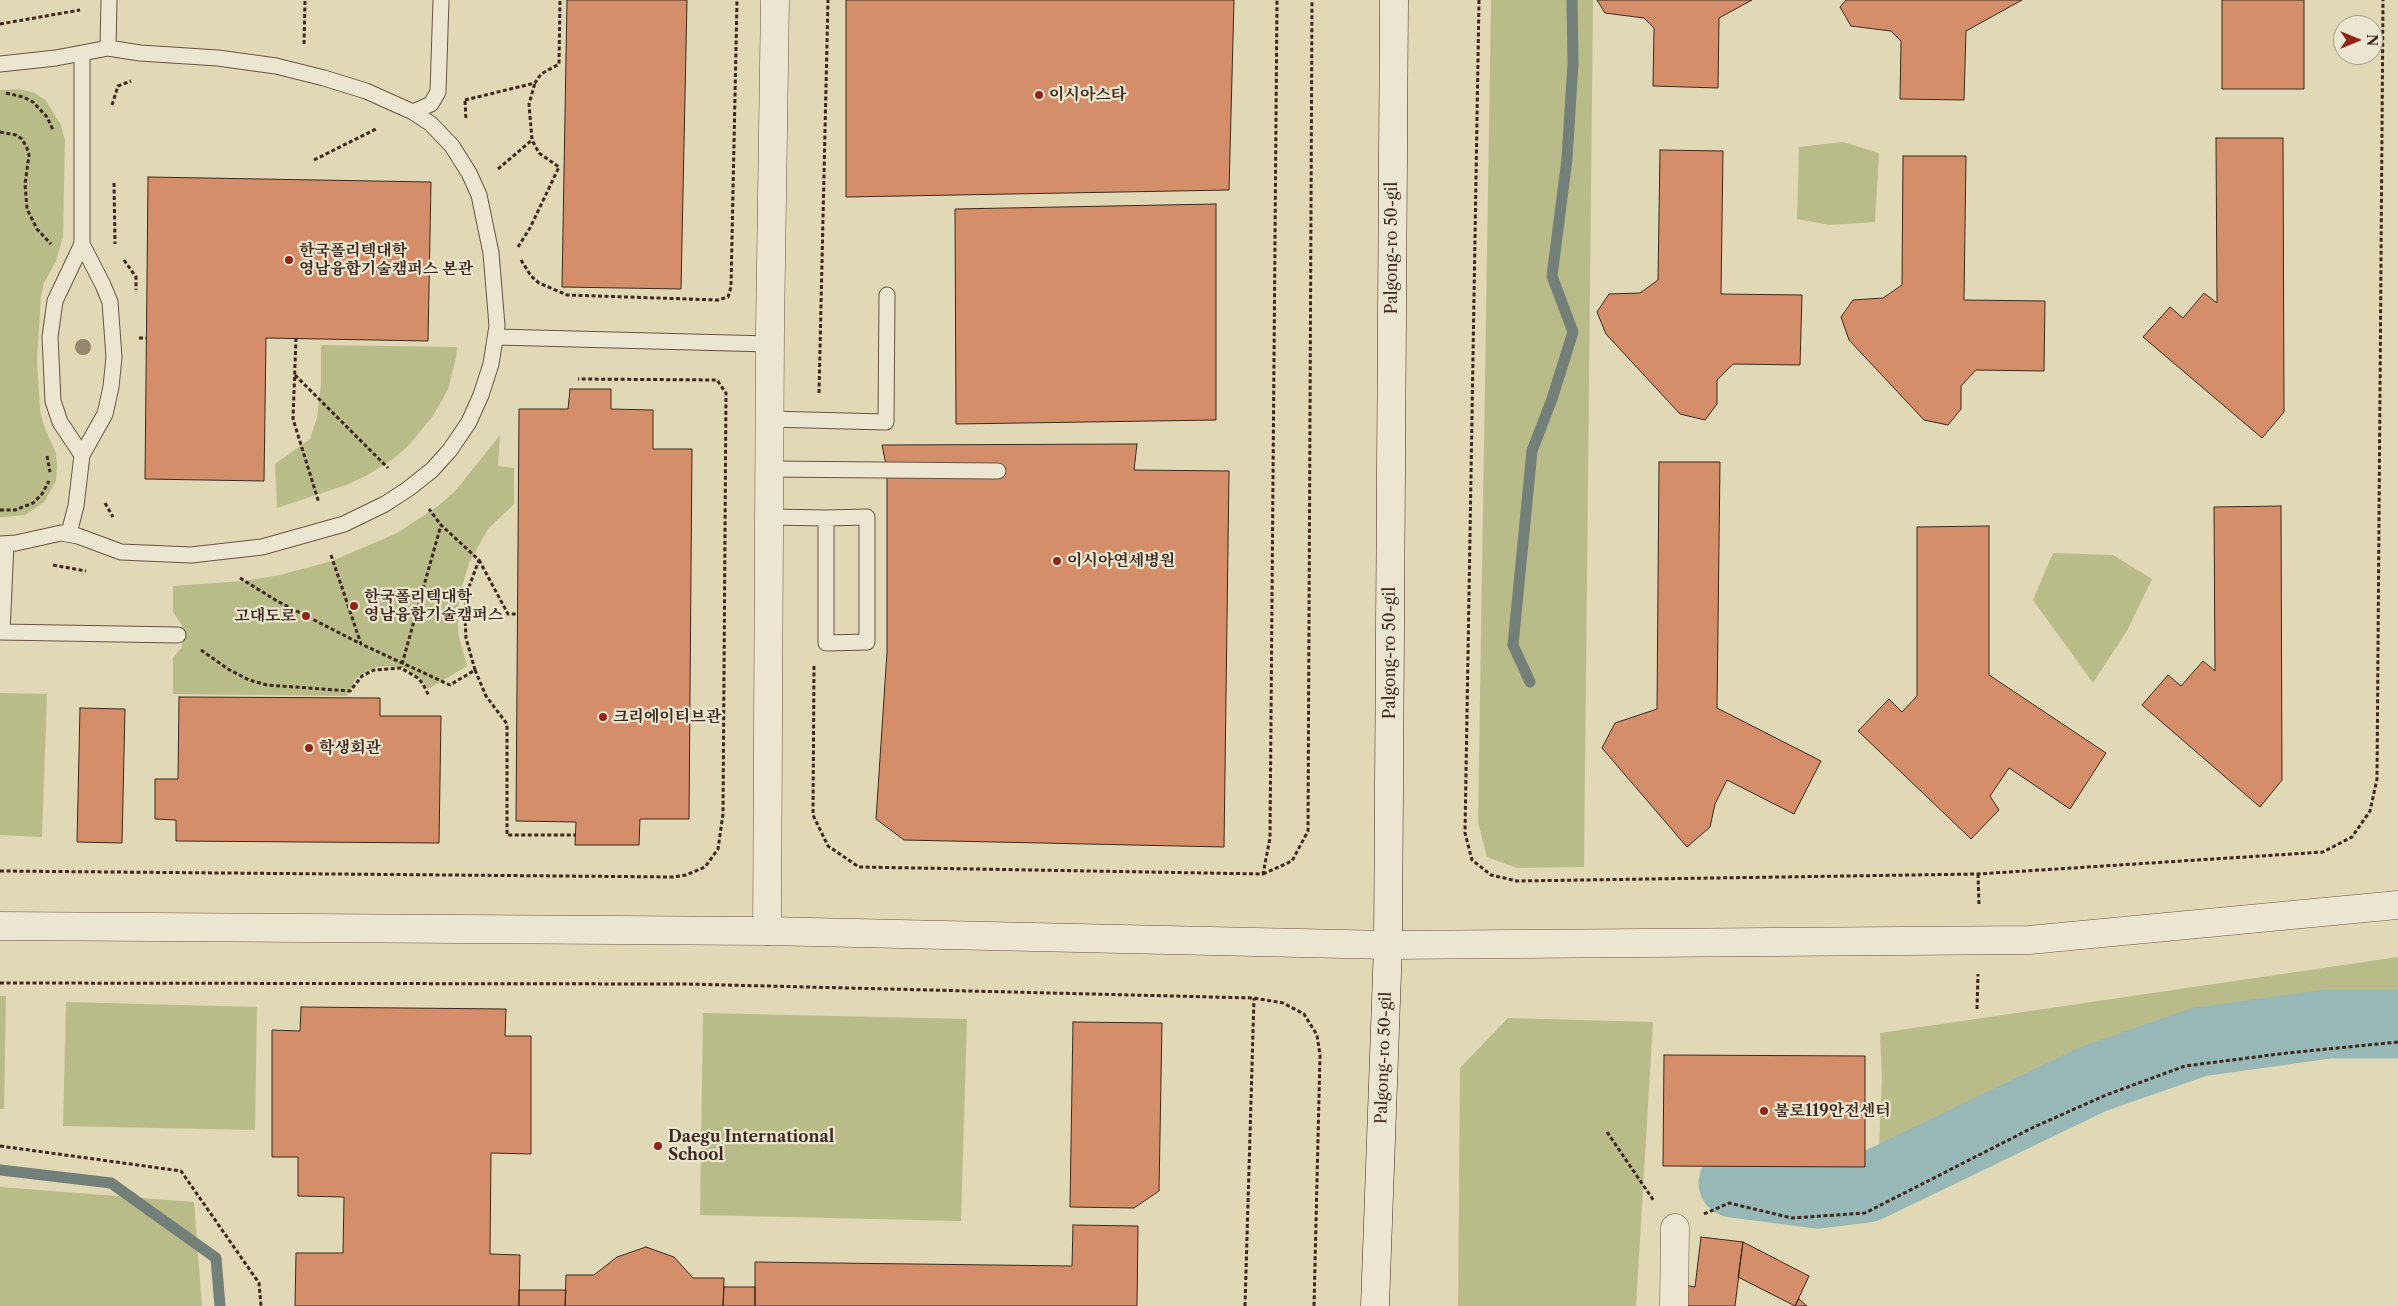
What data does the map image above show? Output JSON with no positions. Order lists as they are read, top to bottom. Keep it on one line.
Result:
{"streets":{"street":["Palgong-ro 50-gil"]},"places":["이시아스타","한국폴리텍대학 영남융합기술캠퍼스 본관","이시아연세병원","한국폴리텍대학 영남융합기술캠퍼스","고대도로","크리에이티브관","학생회관","불로119안전센터","Daegu International School"],"north":"right"}
